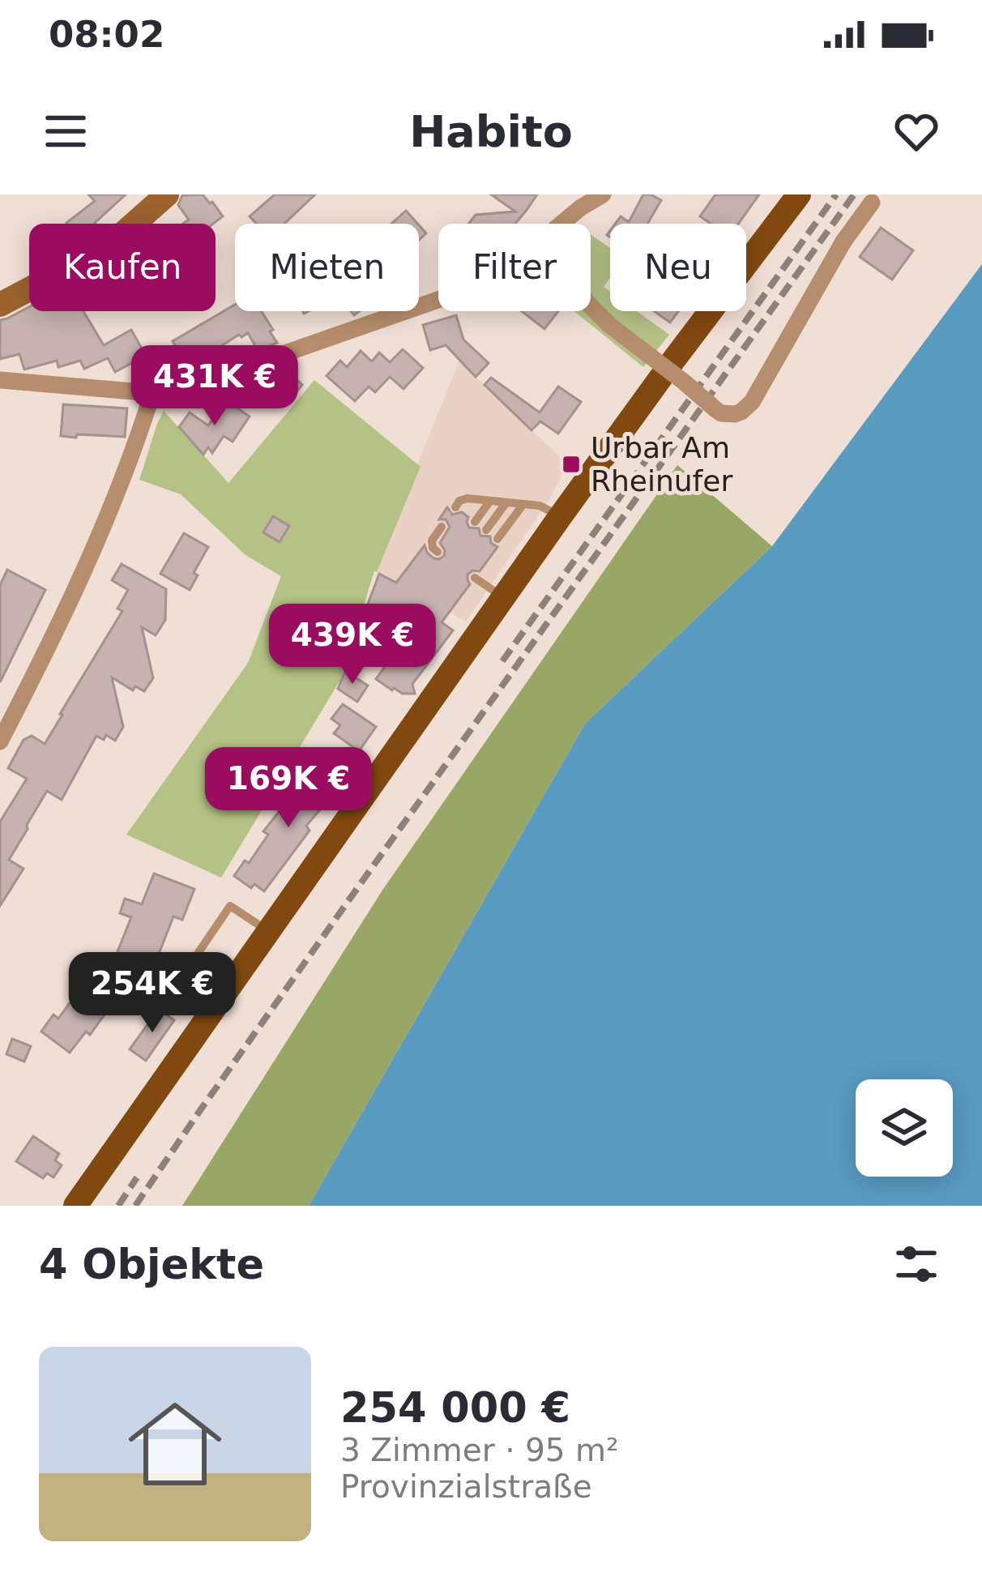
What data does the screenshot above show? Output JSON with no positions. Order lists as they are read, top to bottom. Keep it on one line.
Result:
{"places":{"transit":["Urbar Am Rheinufer"]},"page":{"status":"08:02","header":"Habito","chip":["Kaufen","Mieten","Filter","Neu"],"price":["431K €","439K €","169K €","254K €"],"heading":"4 Objekte","list":[{"name":"254 000 €","note":"3 Zimmer · 95 m² · Provinzialstraße"}]}}
